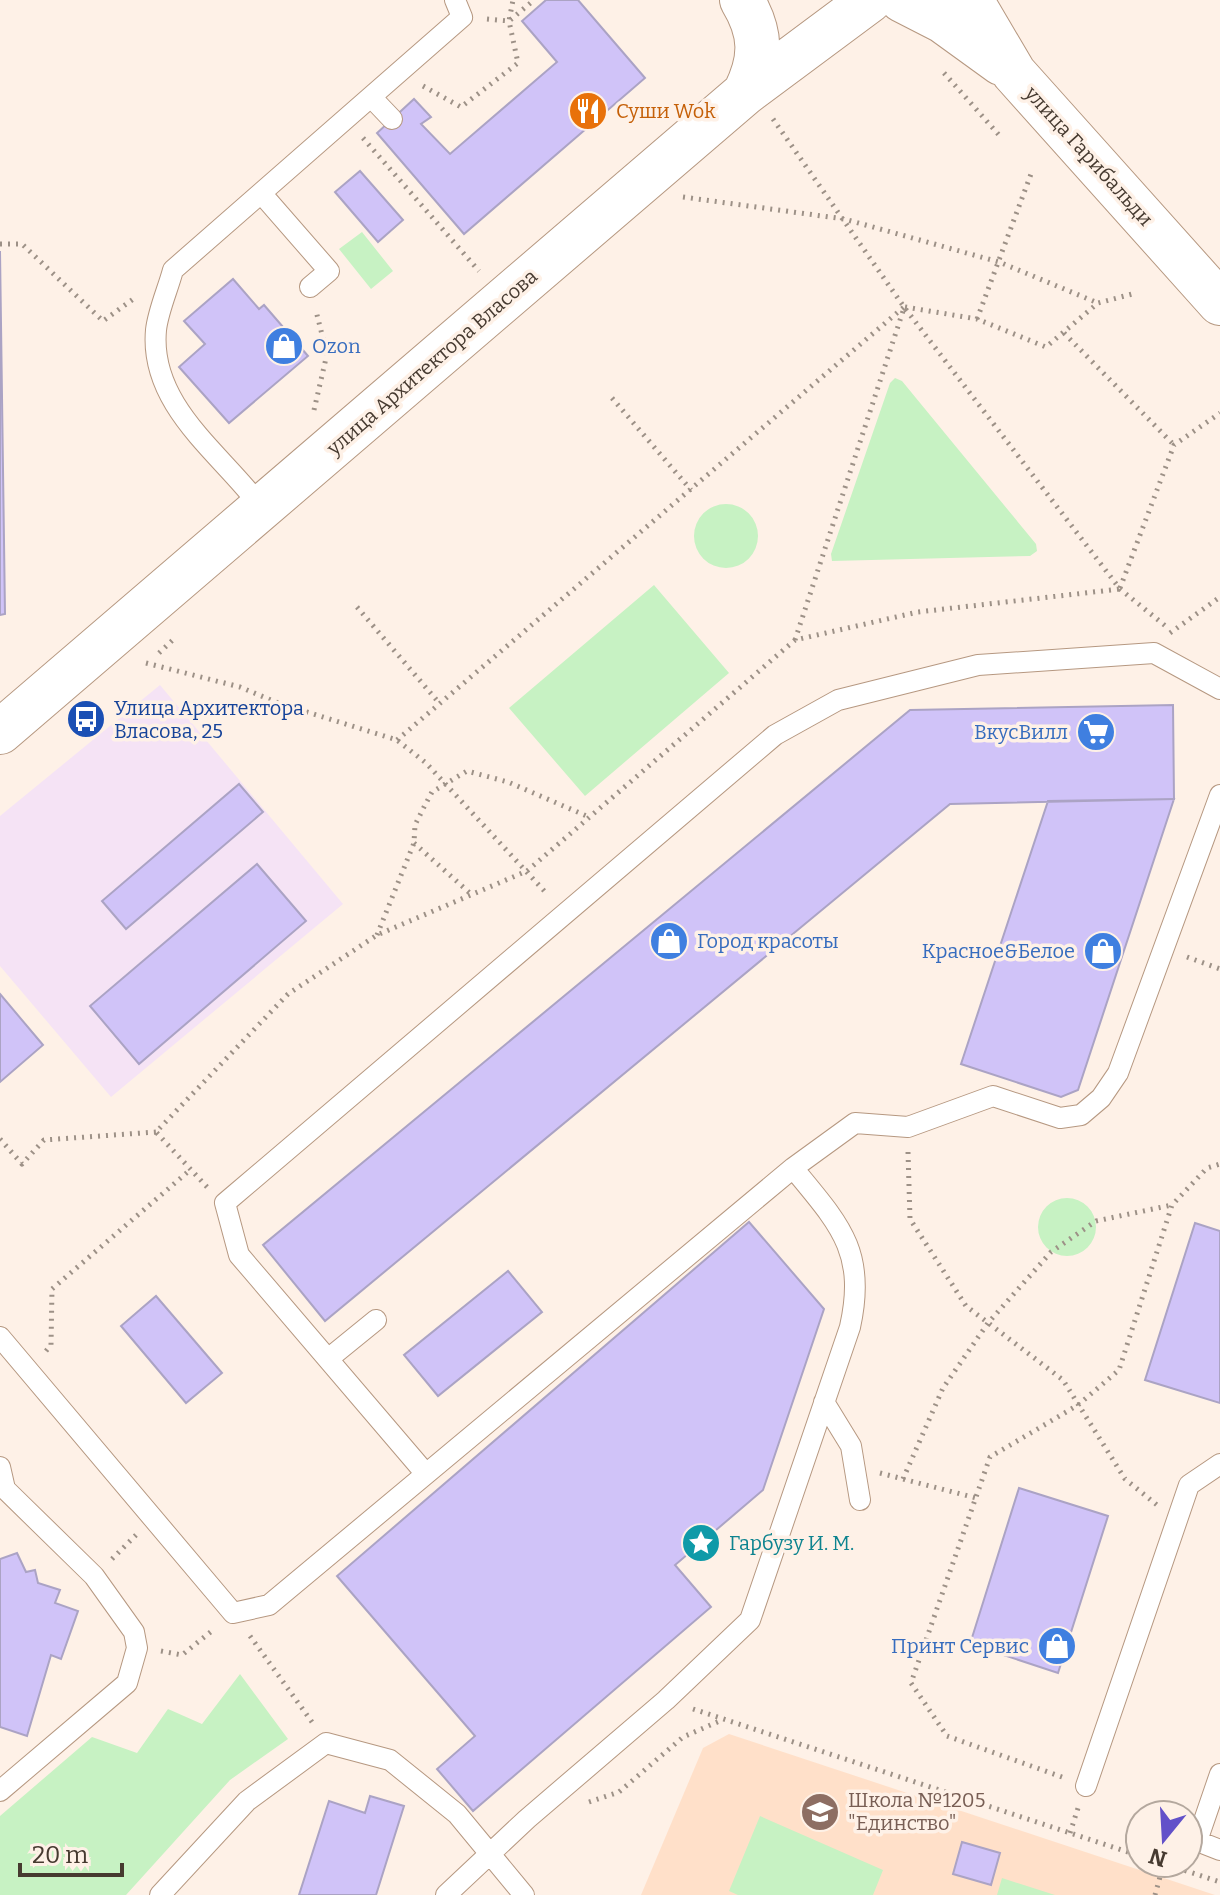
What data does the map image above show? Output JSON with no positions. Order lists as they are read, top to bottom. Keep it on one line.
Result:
{"streets":{"street":["улица Гарибальди","улица Архитектора Власова"]},"places":{"restaurant":["Суши Wok"],"shop":["Ozon","Город красоты","Красное&Белое","Принт Сервис"],"bus stop":["Улица Архитектора Власова, 25"],"supermarket":["ВкусВилл"],"place":["Гарбузу И. М."],"school or university":["Школа №1205 \"Единство\""]},"scale_bar":"20 m","north":"bottom"}
